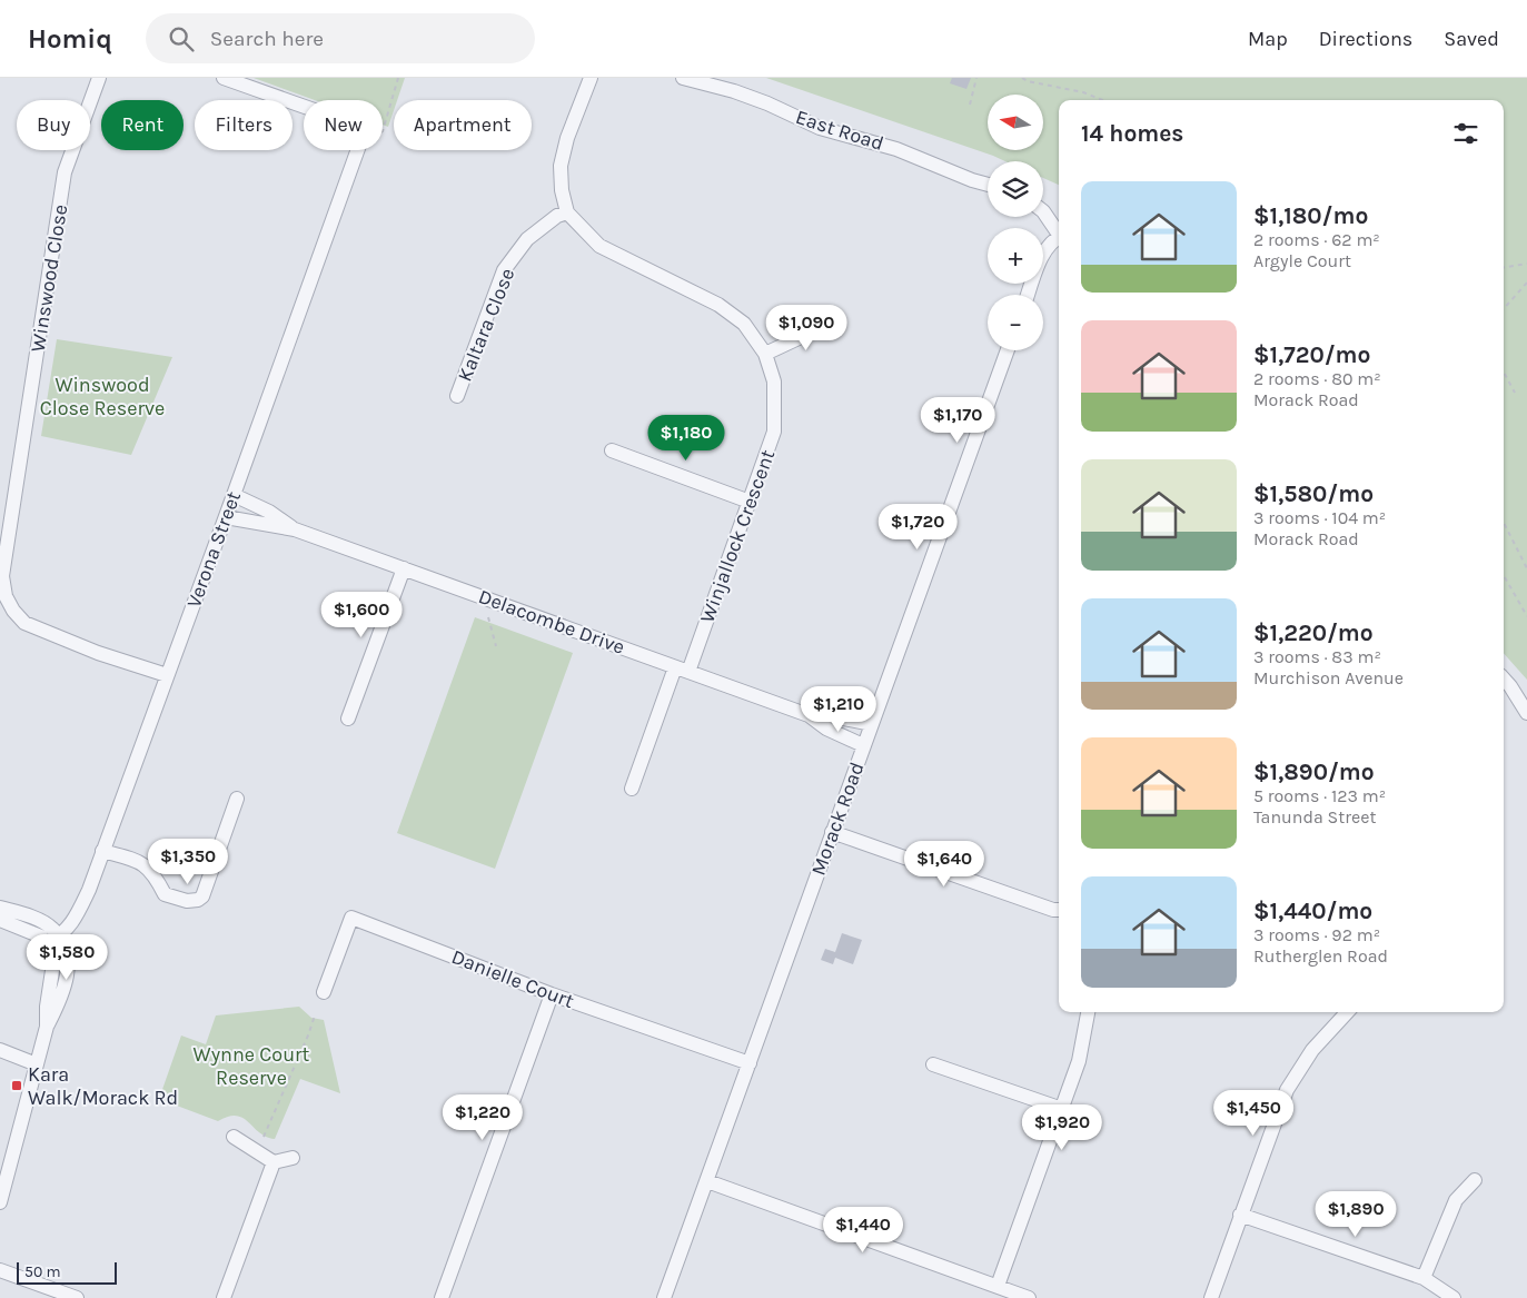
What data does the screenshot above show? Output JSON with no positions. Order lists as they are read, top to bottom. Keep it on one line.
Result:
{"streets":{"street":["East Road","Winswood Close","Kaltara Close","Winjallock Crescent","Verona Street","Delacombe Drive","Morack Road","Danielle Court"]},"crossings":[["Winswood Close","Verona Street"],["Kaltara Close","Winjallock Crescent"],["Winjallock Crescent","Delacombe Drive"],["Verona Street","Delacombe Drive"],["Delacombe Drive","Morack Road"],["Morack Road","Danielle Court"]],"parks":["Winswood Close Reserve","Wynne Court Reserve"],"places":{"transit":["Kara Walk/Morack Rd"]},"scale_bar":"50 m","north":"left","page":{"header":"Homiq","search":"Search here","nav":["Map","Directions","Saved"],"map_buttons":["+","−"],"chip":["Buy","Rent","Filters","New","Apartment"],"heading":"14 homes","list":[{"name":"$1,180/mo","note":"2 rooms · 62 m² · Argyle Court"},{"name":"$1,720/mo","note":"2 rooms · 80 m² · Morack Road"},{"name":"$1,580/mo","note":"3 rooms · 104 m² · Morack Road"},{"name":"$1,220/mo","note":"3 rooms · 83 m² · Murchison Avenue"},{"name":"$1,890/mo","note":"5 rooms · 123 m² · Tanunda Street"},{"name":"$1,440/mo","note":"3 rooms · 92 m² · Rutherglen Road"}],"price":["$1,090","$1,170","$1,180","$1,720","$1,600","$1,210","$1,350","$1,640","$1,580","$1,450","$1,220","$1,920","$1,890","$1,440"],"scale":"50 m"}}
